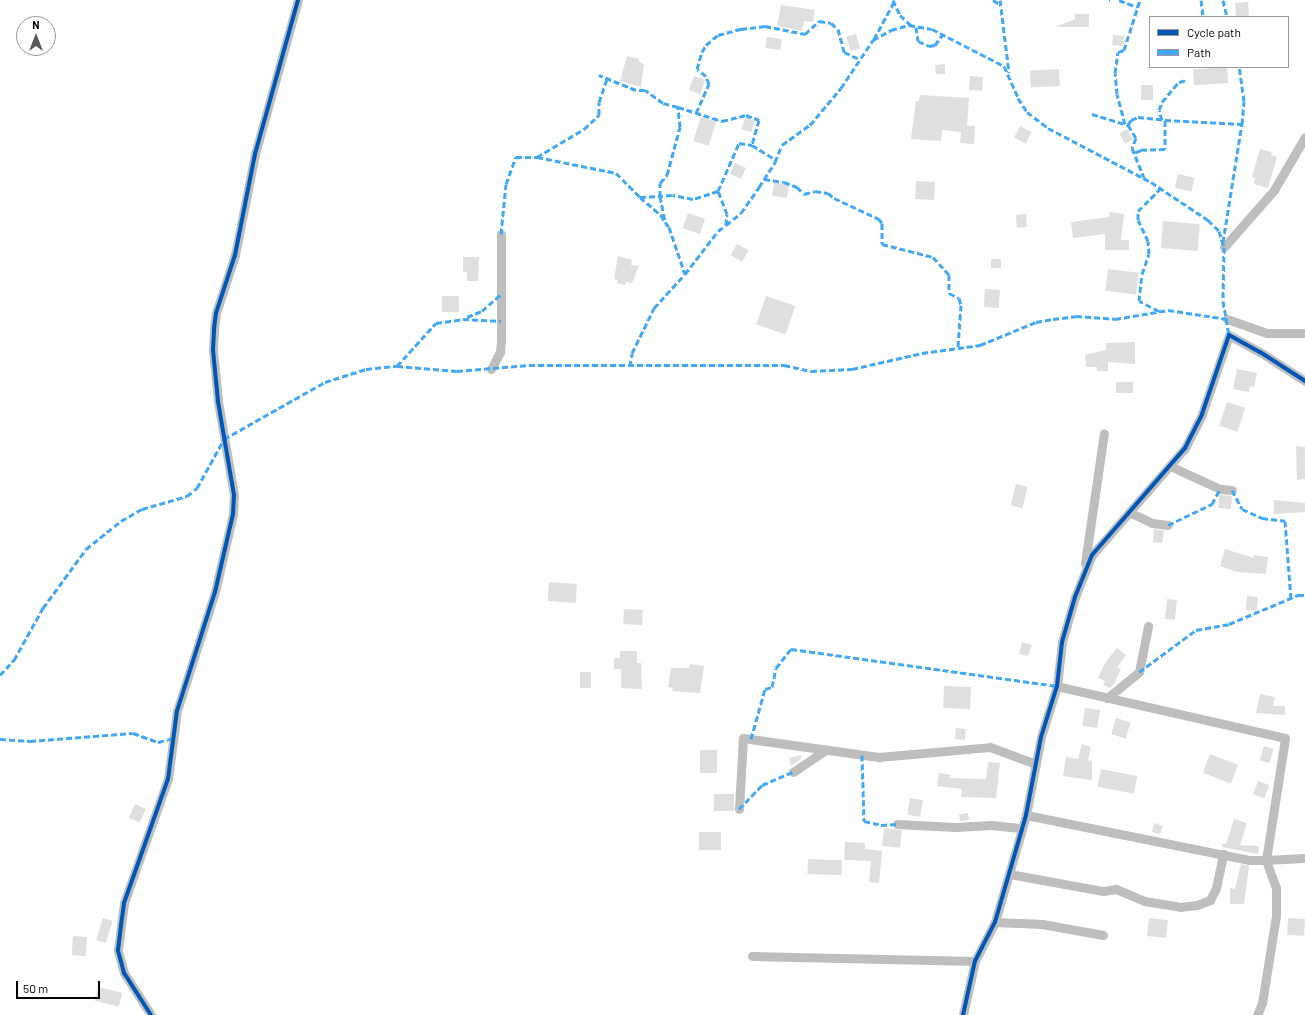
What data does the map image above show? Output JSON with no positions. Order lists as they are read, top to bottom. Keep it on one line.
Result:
{"legend":["Cycle path","Path"],"scale_bar":"50 m","north":"top"}
